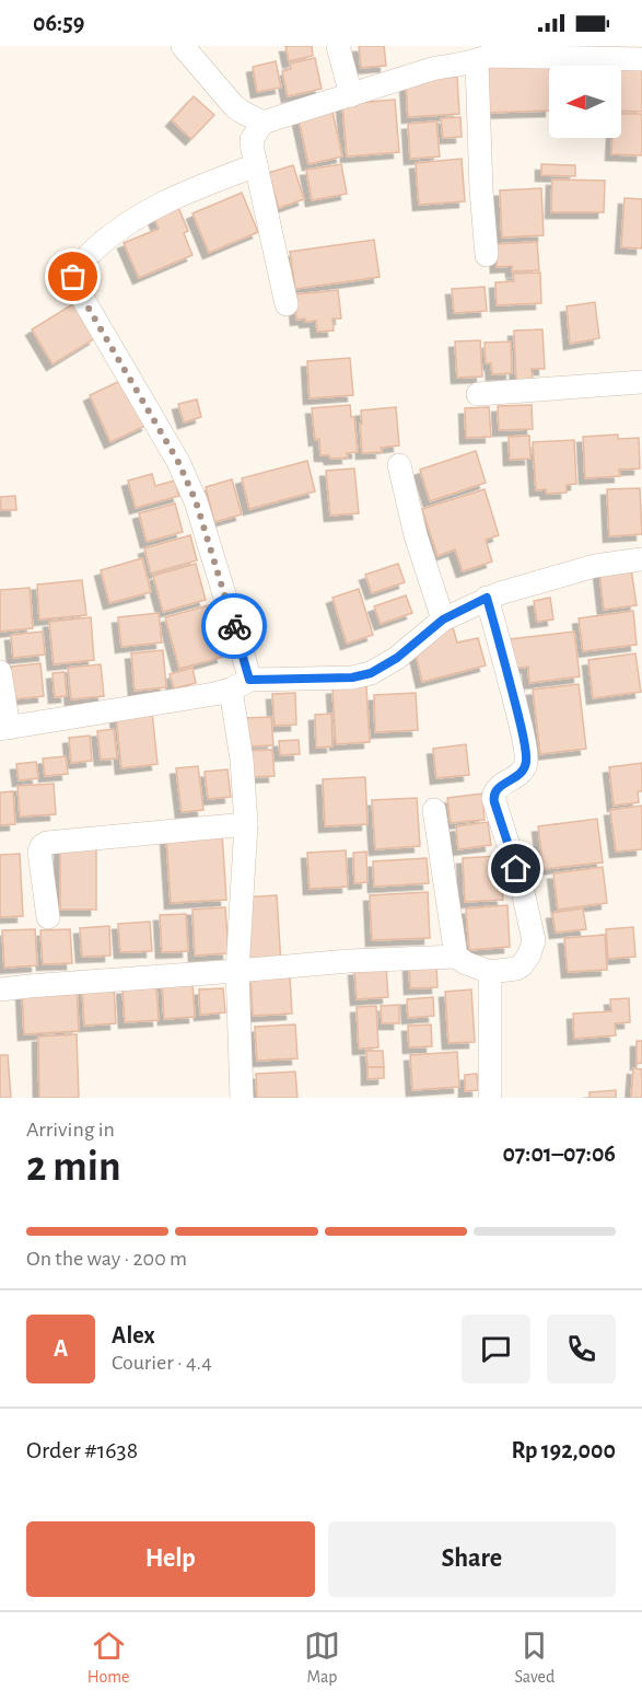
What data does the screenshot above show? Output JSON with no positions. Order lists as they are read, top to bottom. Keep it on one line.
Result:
{"north":"left","page":{"status":"06:59","heading":["2 min","Arriving in","07:01–07:06"],"panel":["Alex","Courier · 4.4","Order #1638","Rp 192,000"],"bar":"On the way · 200 m","round":"A","buttons":["Help","Share"],"tabs":["Home","Map","Saved"]}}
